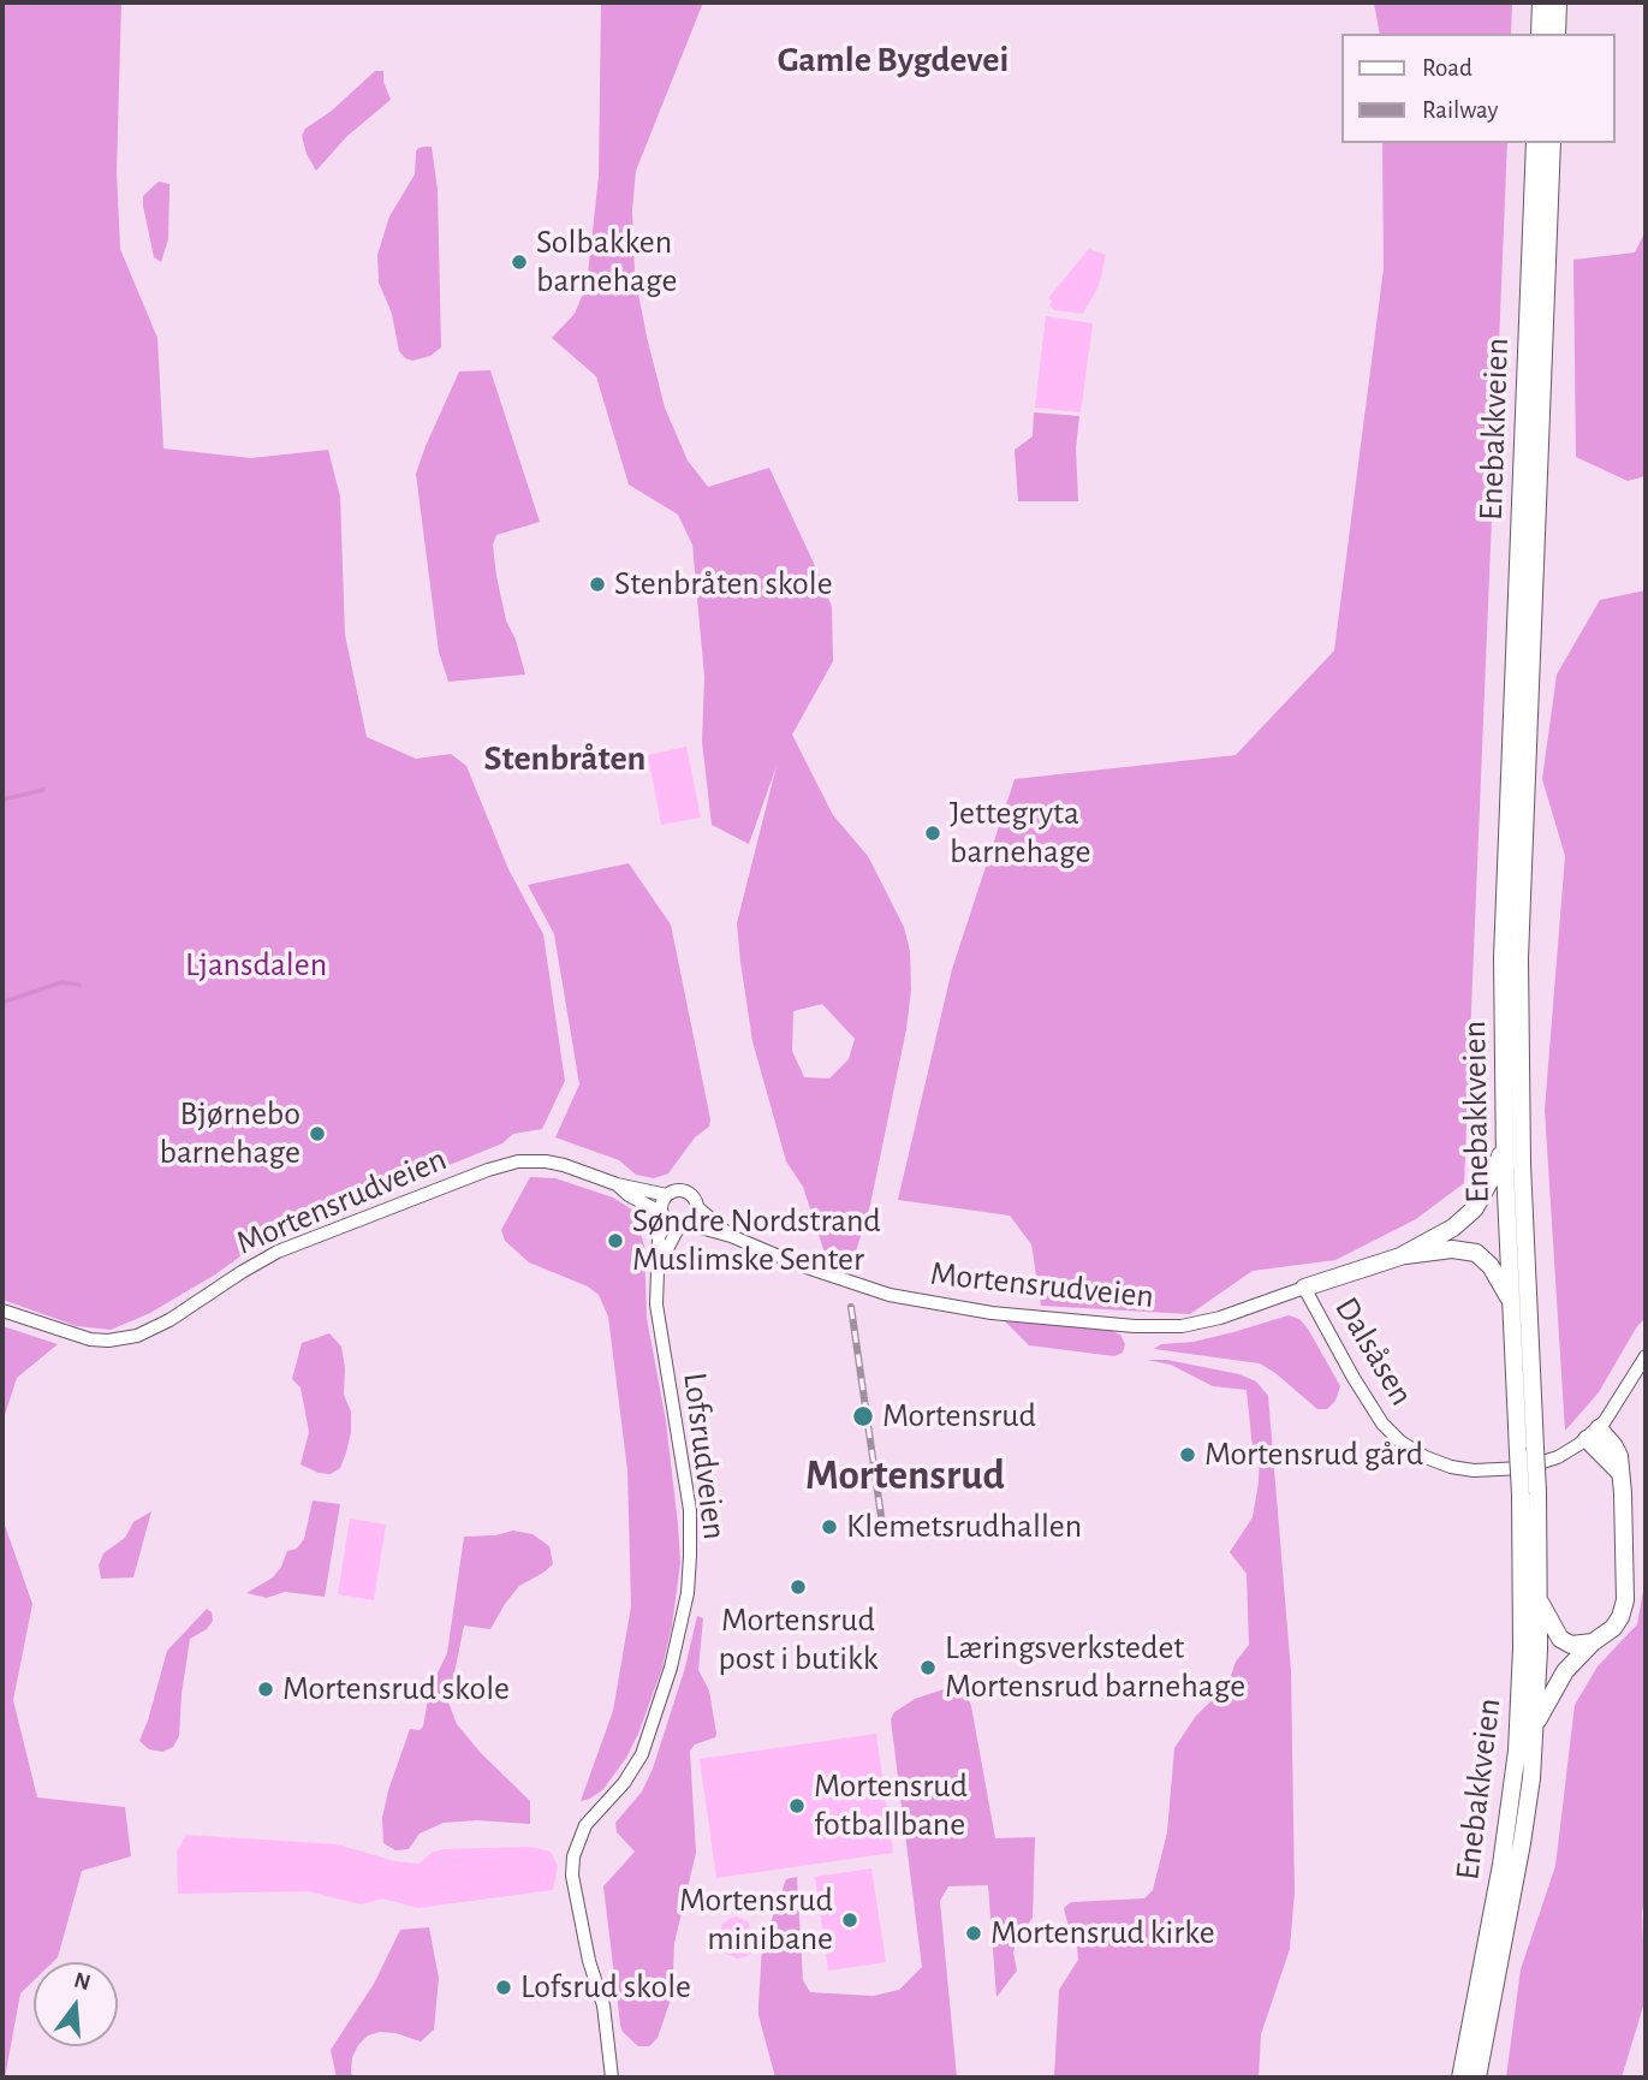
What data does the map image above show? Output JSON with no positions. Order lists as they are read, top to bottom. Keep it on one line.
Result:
{"streets":{"highway":["Enebakkveien"],"street":["Mortensrudveien","Dalsåsen","Lofsrudveien"]},"crossings":[["Mortensrudveien","Dalsåsen"],["Mortensrudveien","Lofsrudveien"]],"districts":["Gamle Bygdevei","Stenbråten","Mortensrud"],"parks":["Ljansdalen"],"places":["Solbakken barnehage","Stenbråten skole","Jettegryta barnehage","Bjørnebo barnehage","Søndre Nordstrand Muslimske Senter","Mortensrud","Mortensrud gård","Klemetsrudhallen","Mortensrud post i butikk","Læringsverkstedet Mortensrud barnehage","Mortensrud skole","Mortensrud fotballbane","Mortensrud minibane","Mortensrud kirke","Lofsrud skole"],"legend":["Road","Railway"],"north":"top"}
